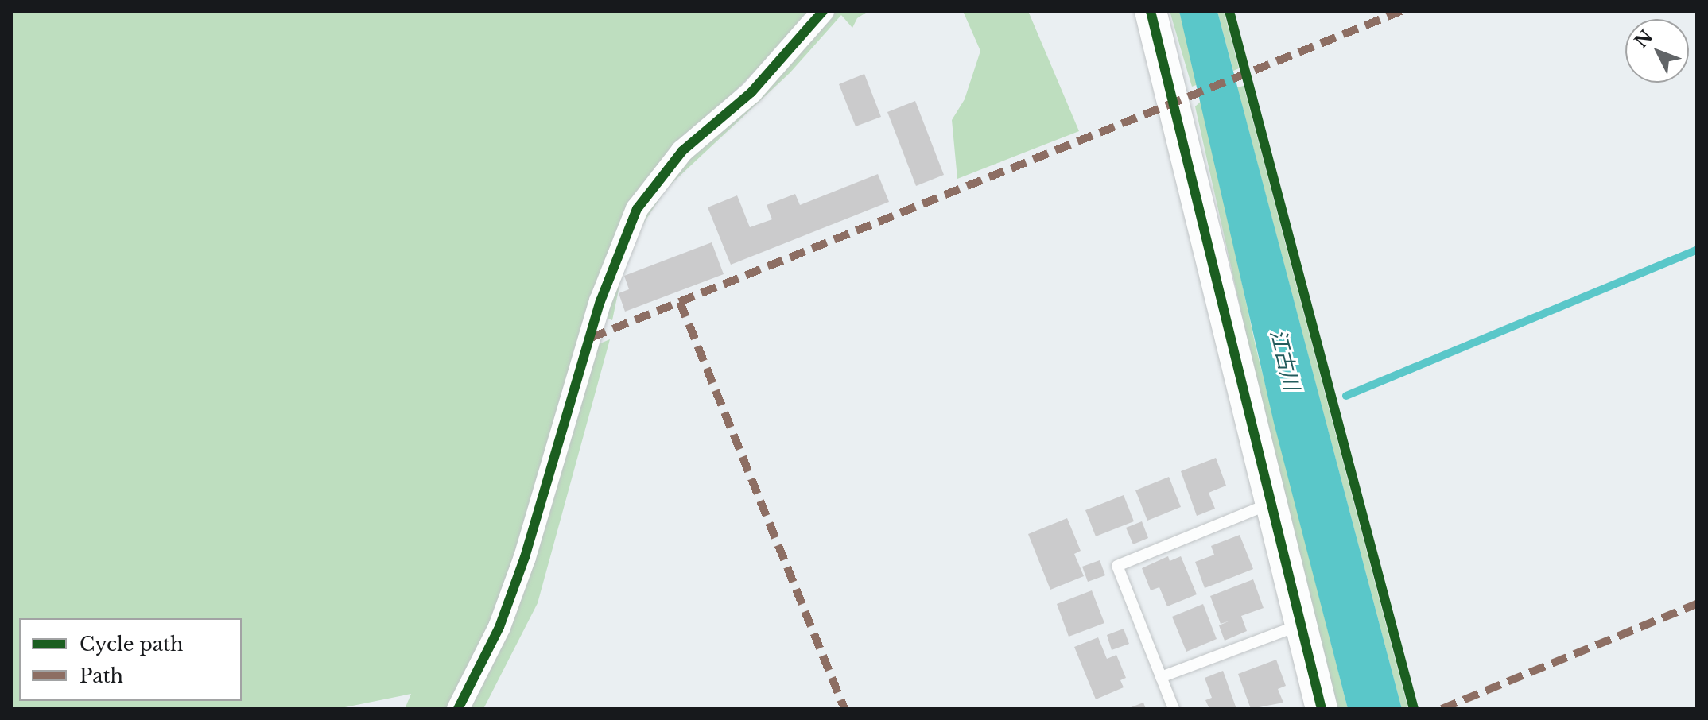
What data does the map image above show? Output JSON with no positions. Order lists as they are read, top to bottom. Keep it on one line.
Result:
{"water":["江古川"],"legend":["Cycle path","Path"],"north":"top left"}
